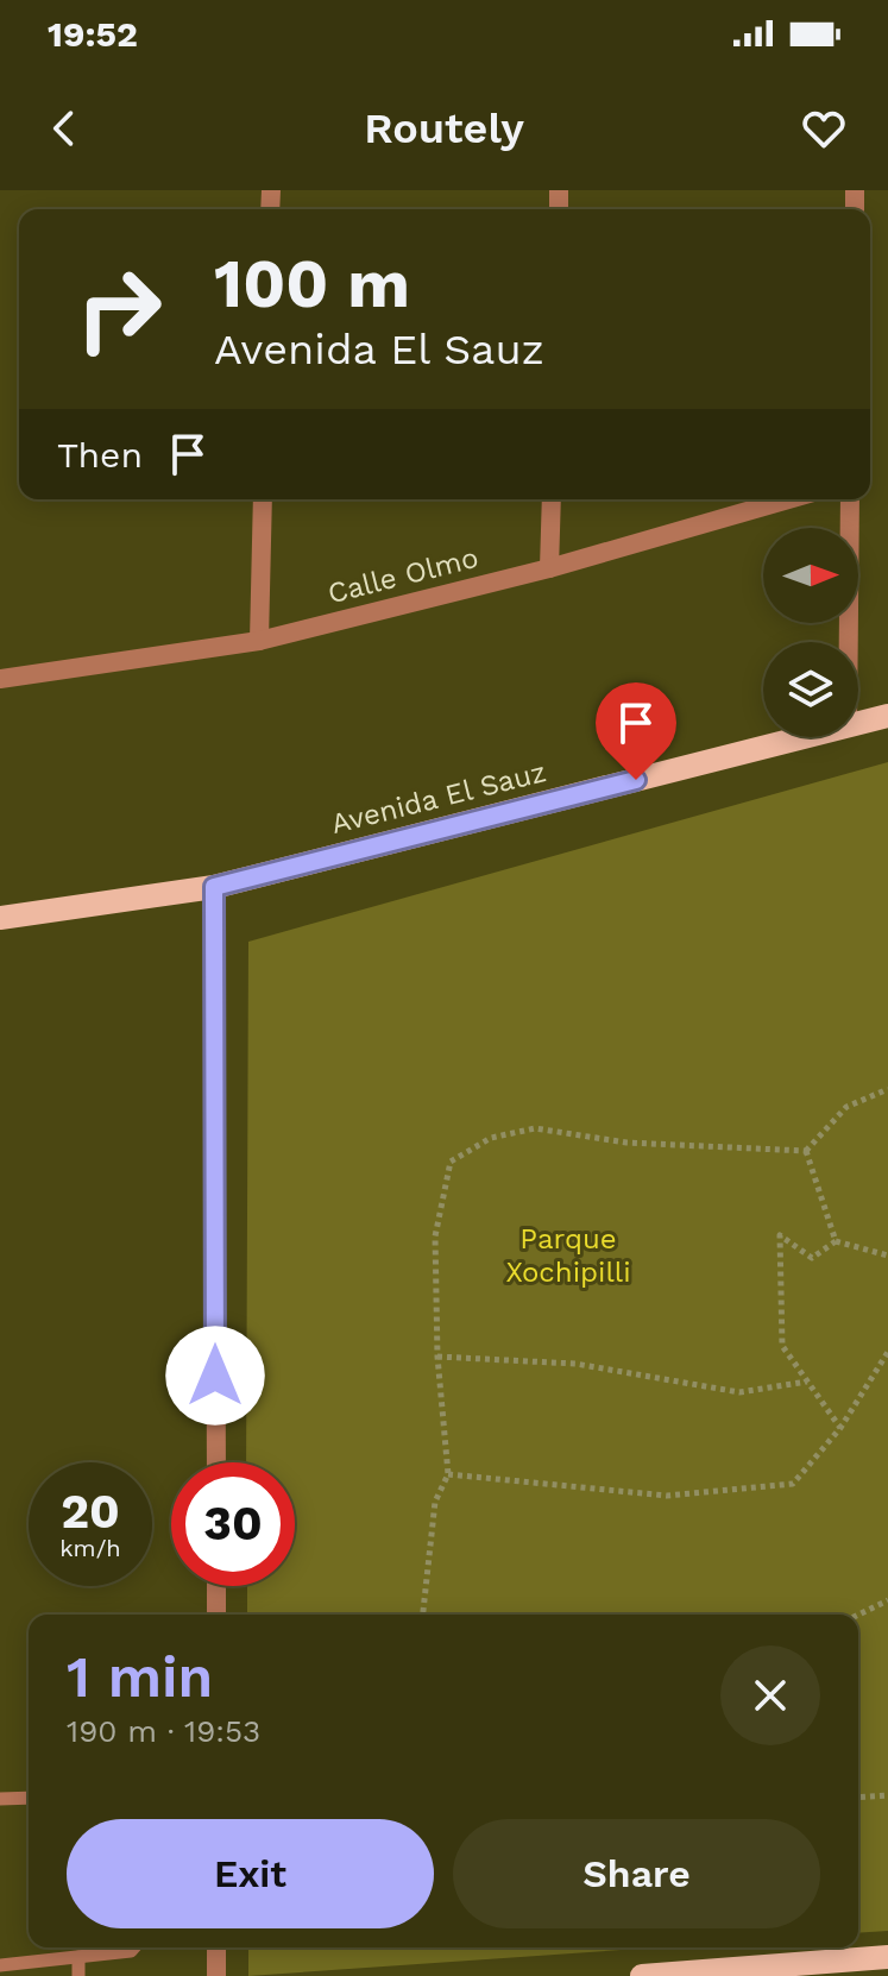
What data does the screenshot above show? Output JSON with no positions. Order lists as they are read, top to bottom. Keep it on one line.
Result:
{"streets":{"main road":["Avenida El Sauz"],"street":["Calle Olmo"]},"parks":["Parque Xochipilli"],"north":"right","page":{"status":"19:52","header":"Routely","turn":["100 m","Avenida El Sauz"],"then":"Then","speed":"20 km/h","limit":"30","heading":["1 min","190 m · 19:53"],"buttons":["Exit","Share"]}}
